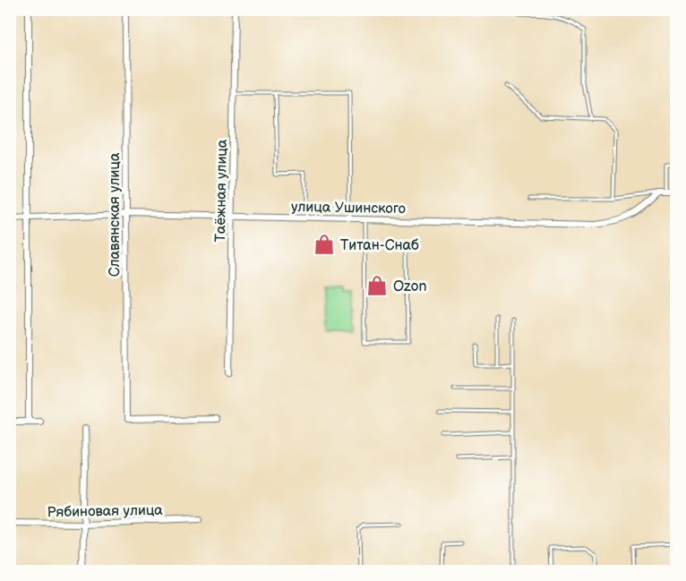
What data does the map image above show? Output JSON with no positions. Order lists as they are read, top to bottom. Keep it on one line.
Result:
{"streets":{"street":["Таёжная улица","улица Ушинского","Славянская улица","Рябиновая улица"]},"crossings":[["Таёжная улица","улица Ушинского"],["улица Ушинского","Славянская улица"]],"places":{"shop":["Титан-Снаб","Ozon"]}}
